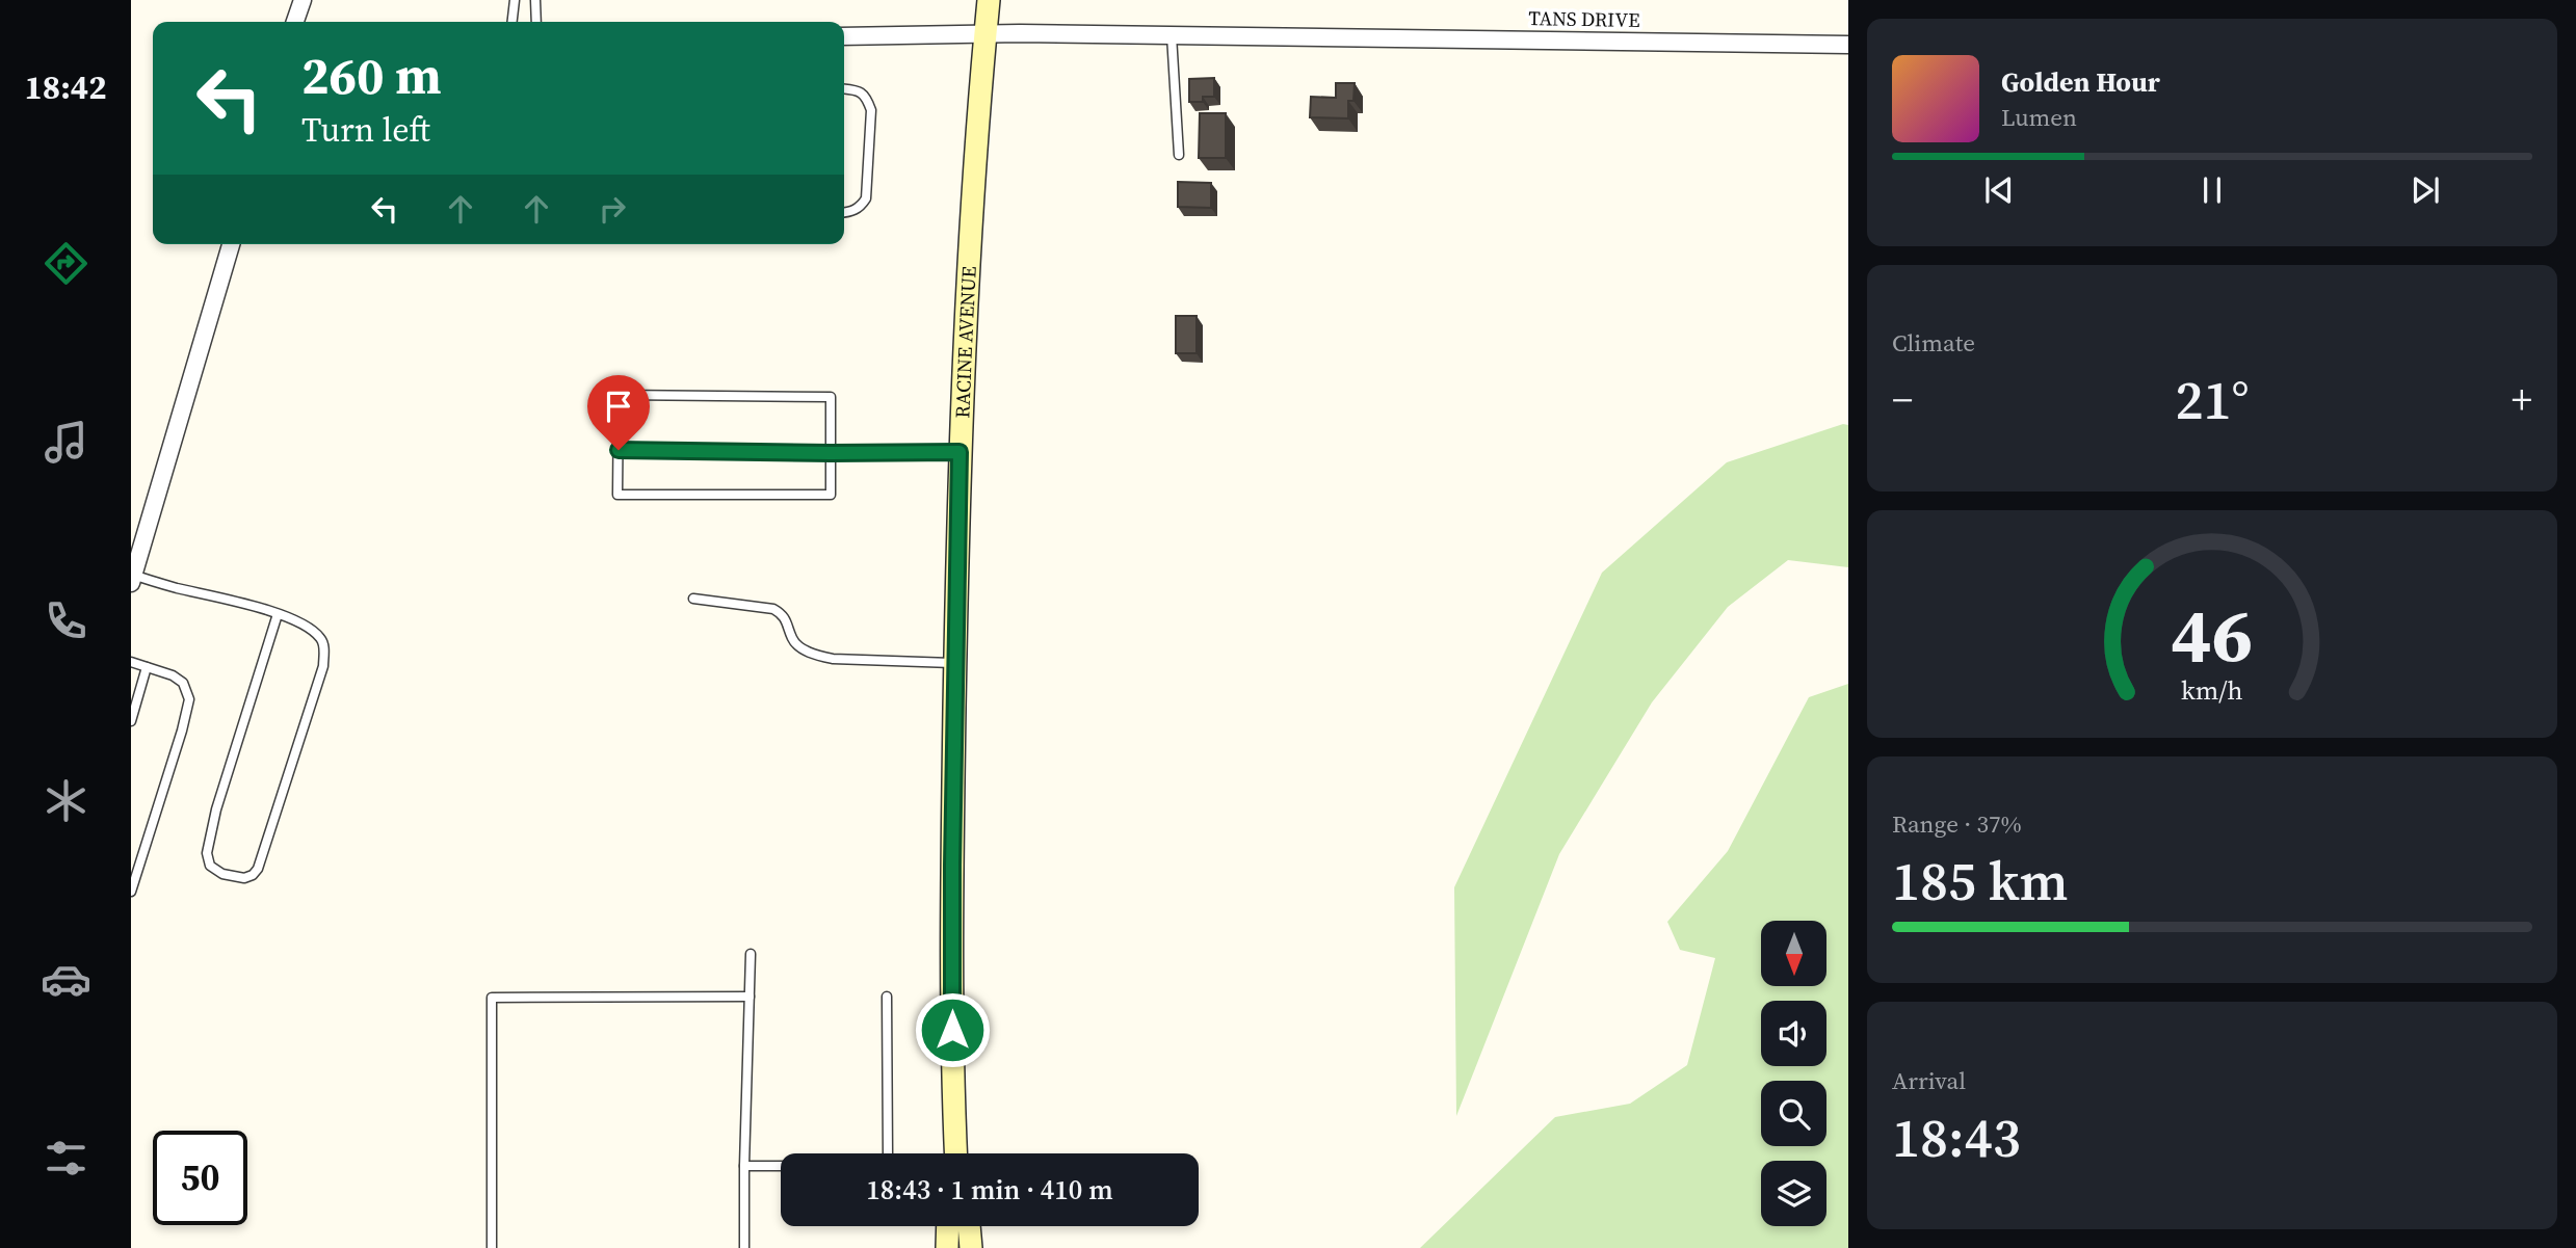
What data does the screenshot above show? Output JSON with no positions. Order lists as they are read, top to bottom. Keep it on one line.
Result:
{"streets":{"main road":["RACINE AVENUE"],"street":["TANS DRIVE"]},"crossings":[["TANS DRIVE","RACINE AVENUE"]],"north":"bottom","page":{"tabs":"18:42","turn":["260 m","Turn left"],"song":["Golden Hour","Lumen"],"tile":["Climate",["Range · 37%","185 km"],["Arrival","18:43"]],"heat":["−","21°","+"],"limit":"50","trip":"18:43 · 1 min · 410 m","gauge":["46","km/h"]}}
